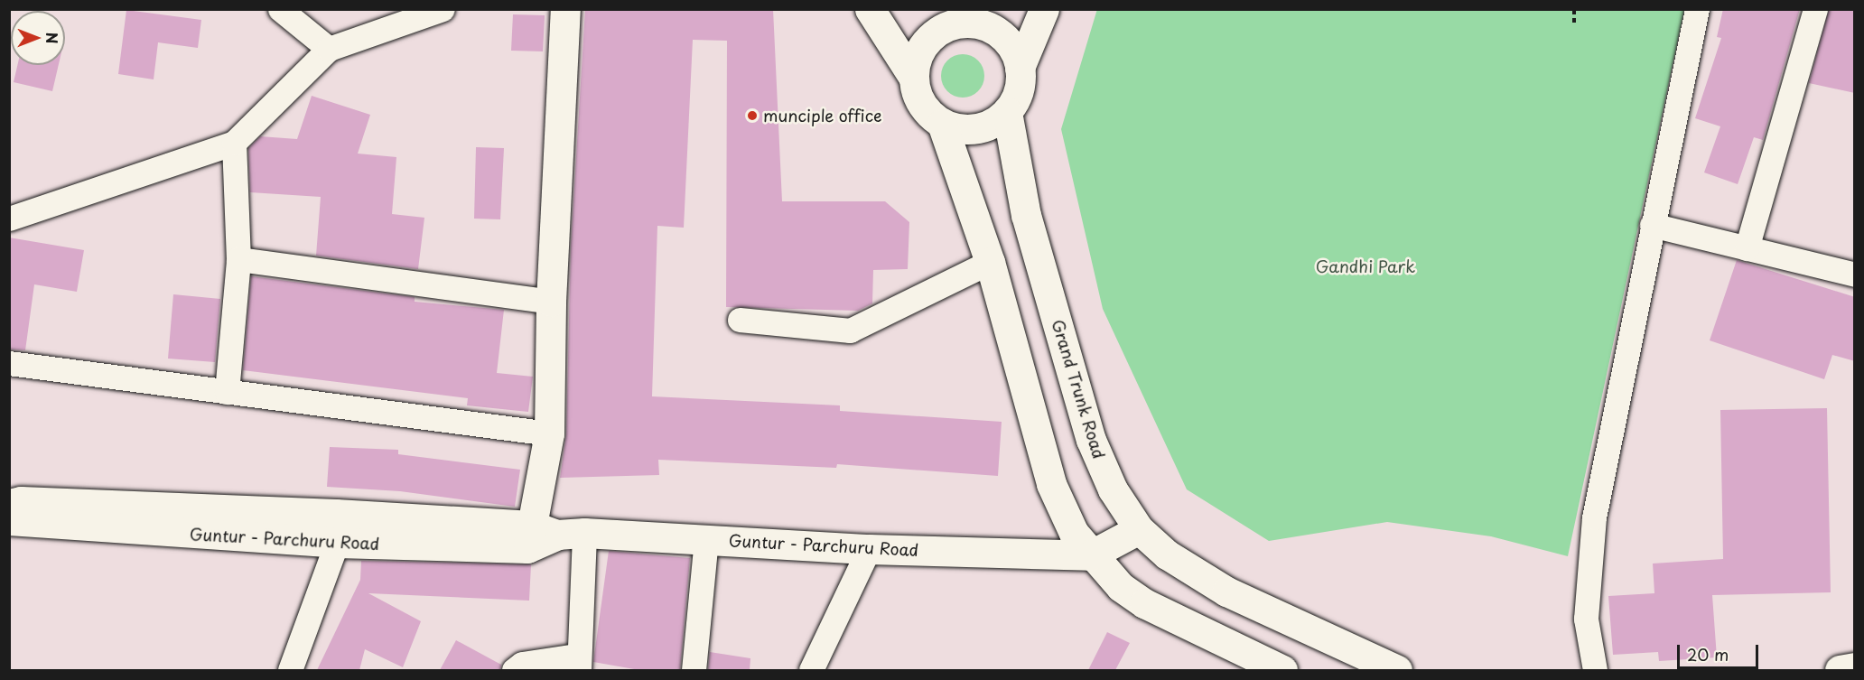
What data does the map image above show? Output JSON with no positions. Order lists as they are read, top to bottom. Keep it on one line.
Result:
{"streets":{"street":["Grand Trunk Road","Guntur - Parchuru Road"]},"parks":["Gandhi Park"],"places":["munciple office"],"scale_bar":"20 m","north":"right"}
